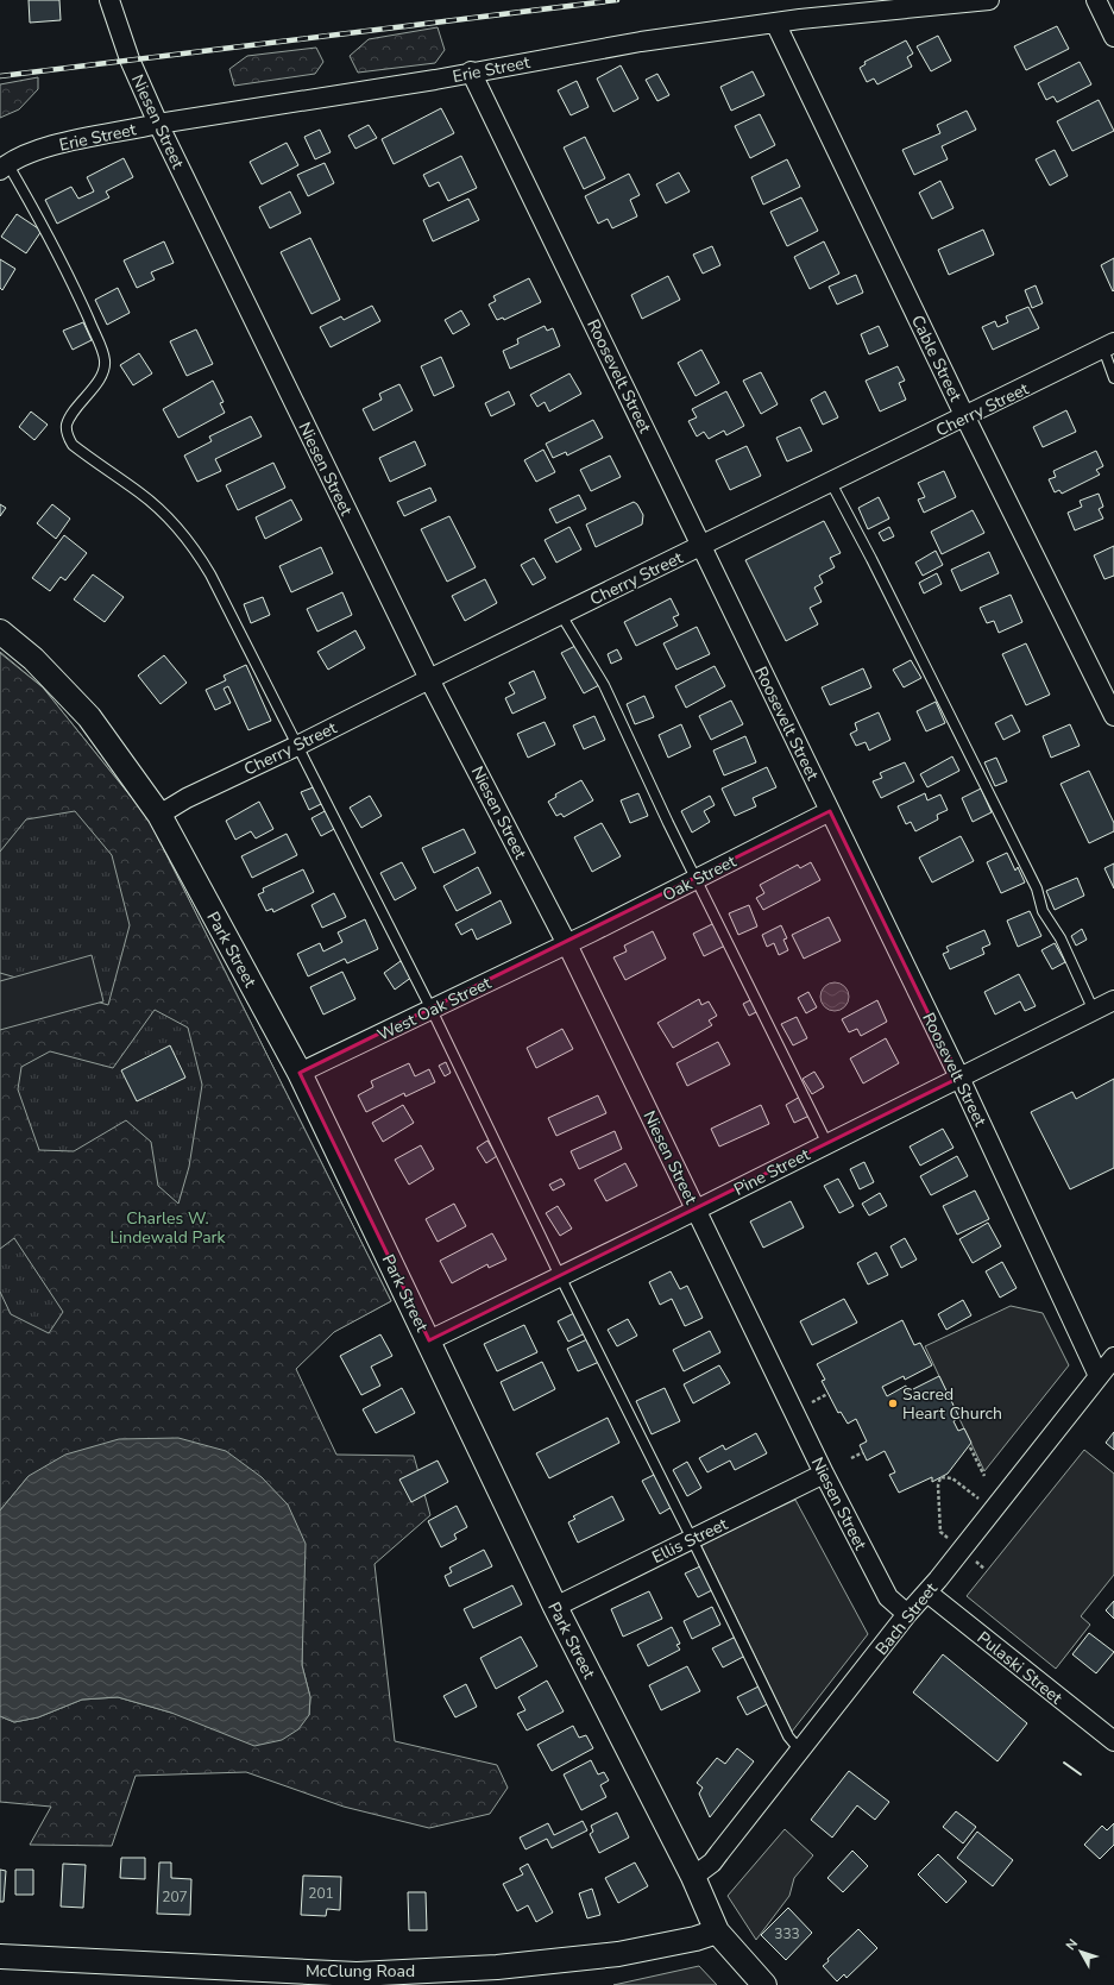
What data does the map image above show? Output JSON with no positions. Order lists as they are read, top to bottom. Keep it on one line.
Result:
{"streets":{"street":["Erie Street","Niesen Street","Cable Street","Roosevelt Street","Cherry Street","Oak Street","Park Street","West Oak Street","Pine Street","Ellis Street","Bach Street","Pulaski Street","McClung Road"]},"crossings":[["Erie Street","Niesen Street"],["Erie Street","Cable Street"],["Erie Street","Roosevelt Street"],["Niesen Street","Cherry Street"],["Niesen Street","Oak Street"],["Niesen Street","West Oak Street"],["Niesen Street","Pine Street"],["Niesen Street","Ellis Street"],["Niesen Street","Bach Street"],["Cable Street","Cherry Street"],["Roosevelt Street","Cherry Street"],["Roosevelt Street","Oak Street"],["Roosevelt Street","Pine Street"],["Roosevelt Street","Bach Street"],["Cherry Street","Park Street"],["Oak Street","West Oak Street"],["Park Street","West Oak Street"],["Park Street","Pine Street"],["Park Street","Ellis Street"],["Park Street","Bach Street"],["Park Street","McClung Road"],["Bach Street","Pulaski Street"]],"parks":["Charles W. Lindewald Park"],"places":["Sacred Heart Church"],"house_numbers":["201","207","333"],"north":"top left"}
